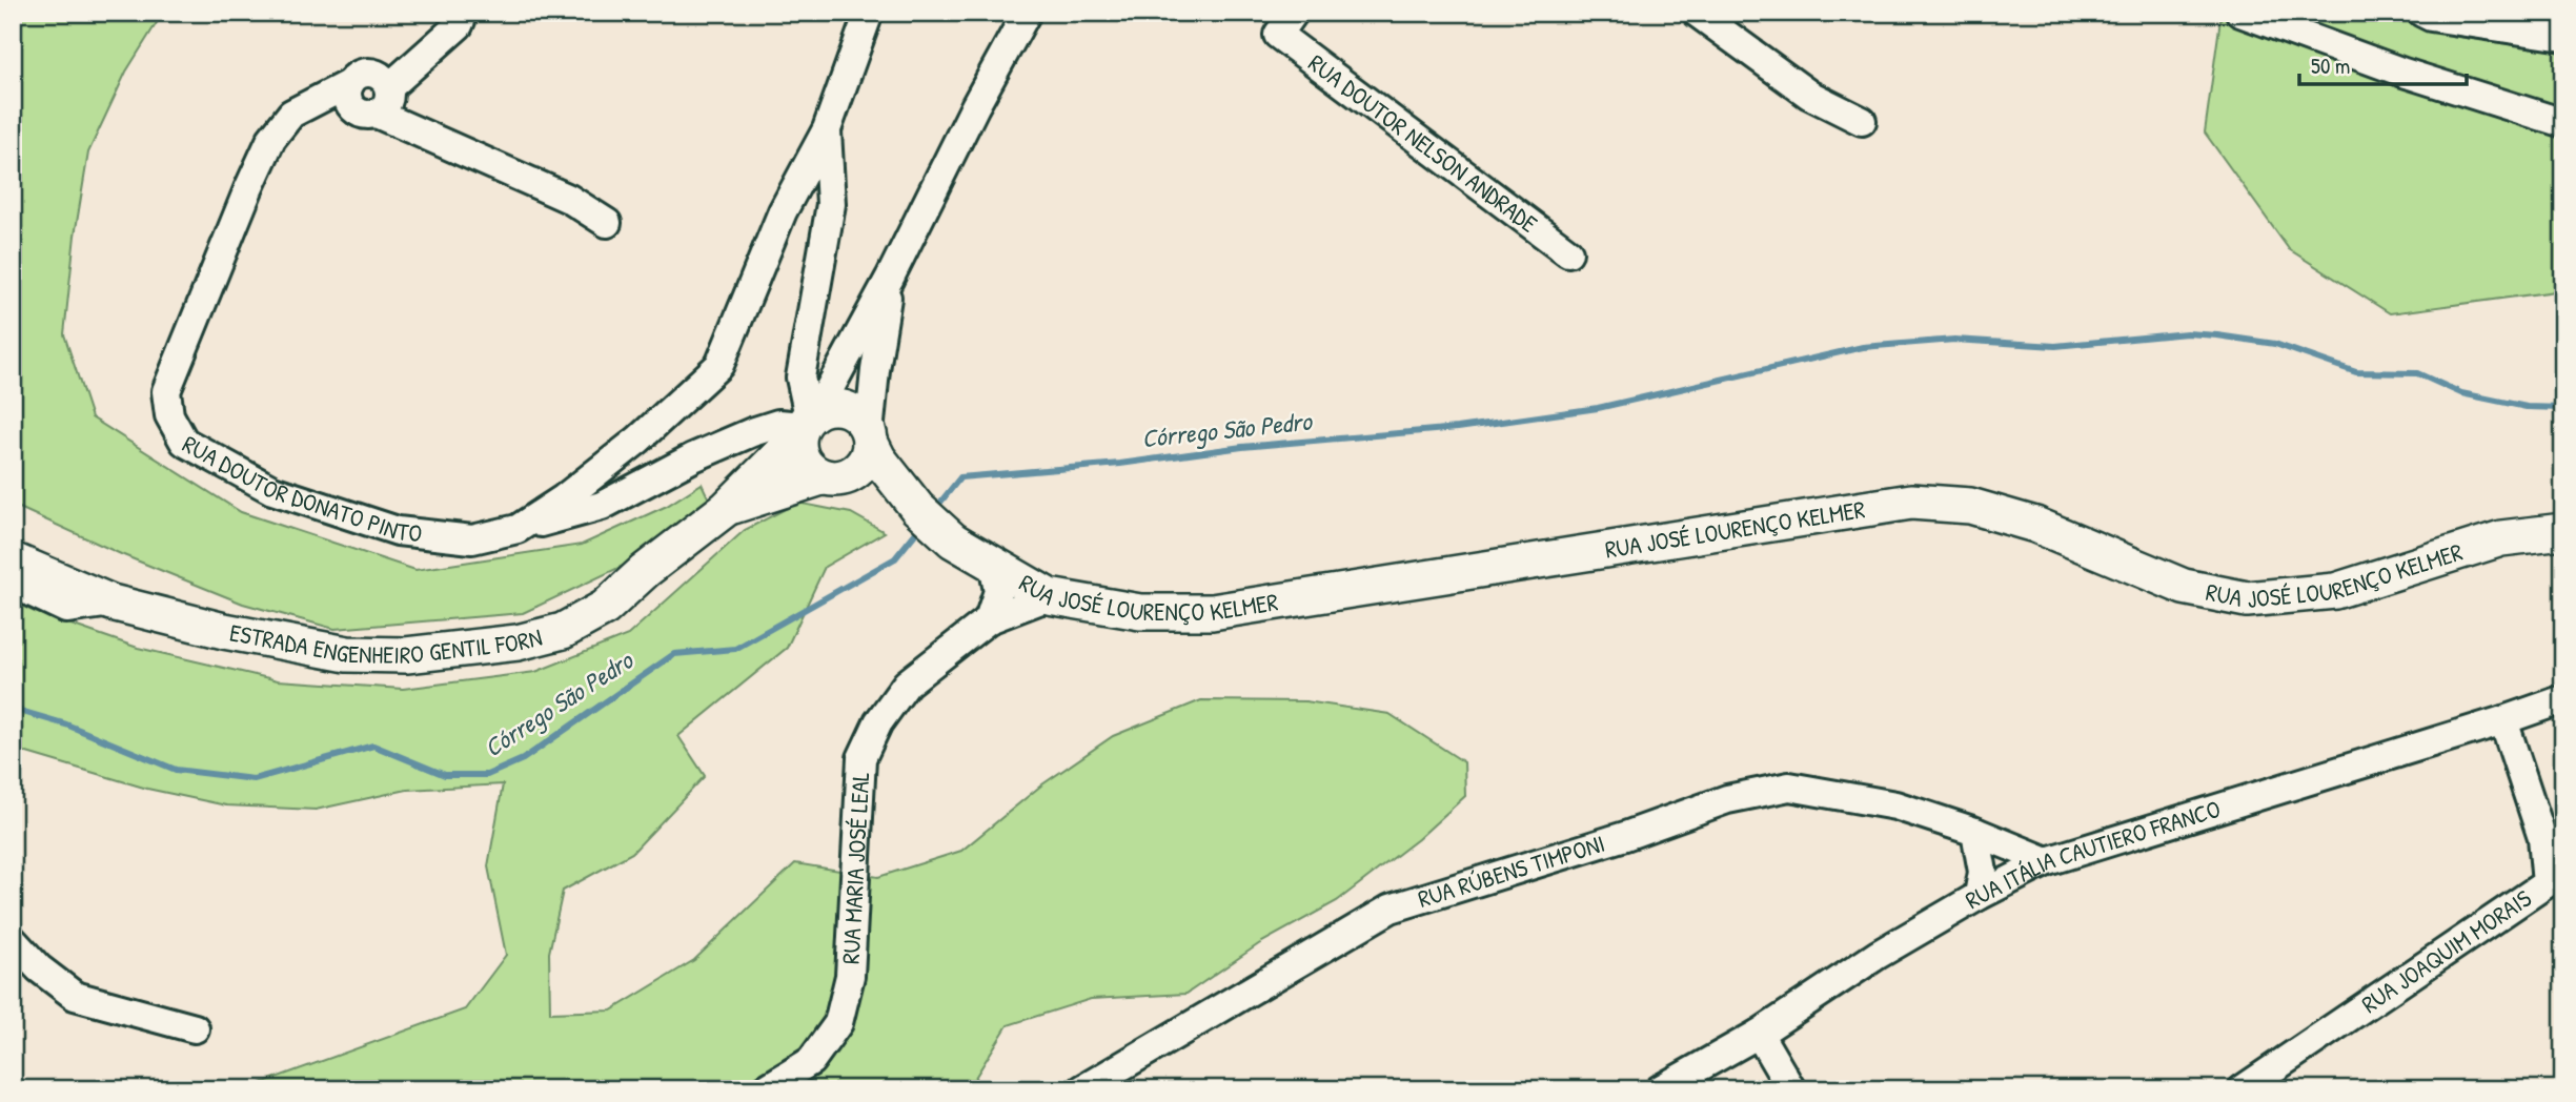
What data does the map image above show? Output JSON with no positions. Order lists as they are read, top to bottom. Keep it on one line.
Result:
{"streets":{"main road":["RUA JOSÉ LOURENÇO KELMER","ESTRADA ENGENHEIRO GENTIL FORN"],"street":["RUA DOUTOR NELSON ANDRADE","RUA DOUTOR DONATO PINTO","RUA ITÁLIA CAUTIERO FRANCO","RUA MARIA JOSÉ LEAL","RUA RÚBENS TIMPONI","RUA JOAQUIM MORAIS"]},"crossings":[["RUA DOUTOR DONATO PINTO","RUA JOSÉ LOURENÇO KELMER"],["RUA DOUTOR DONATO PINTO","ESTRADA ENGENHEIRO GENTIL FORN"],["RUA JOSÉ LOURENÇO KELMER","ESTRADA ENGENHEIRO GENTIL FORN"],["RUA JOSÉ LOURENÇO KELMER","RUA MARIA JOSÉ LEAL"],["RUA ITÁLIA CAUTIERO FRANCO","RUA RÚBENS TIMPONI"],["RUA ITÁLIA CAUTIERO FRANCO","RUA JOAQUIM MORAIS"]],"water":["Córrego São Pedro"],"scale_bar":"50 m"}
